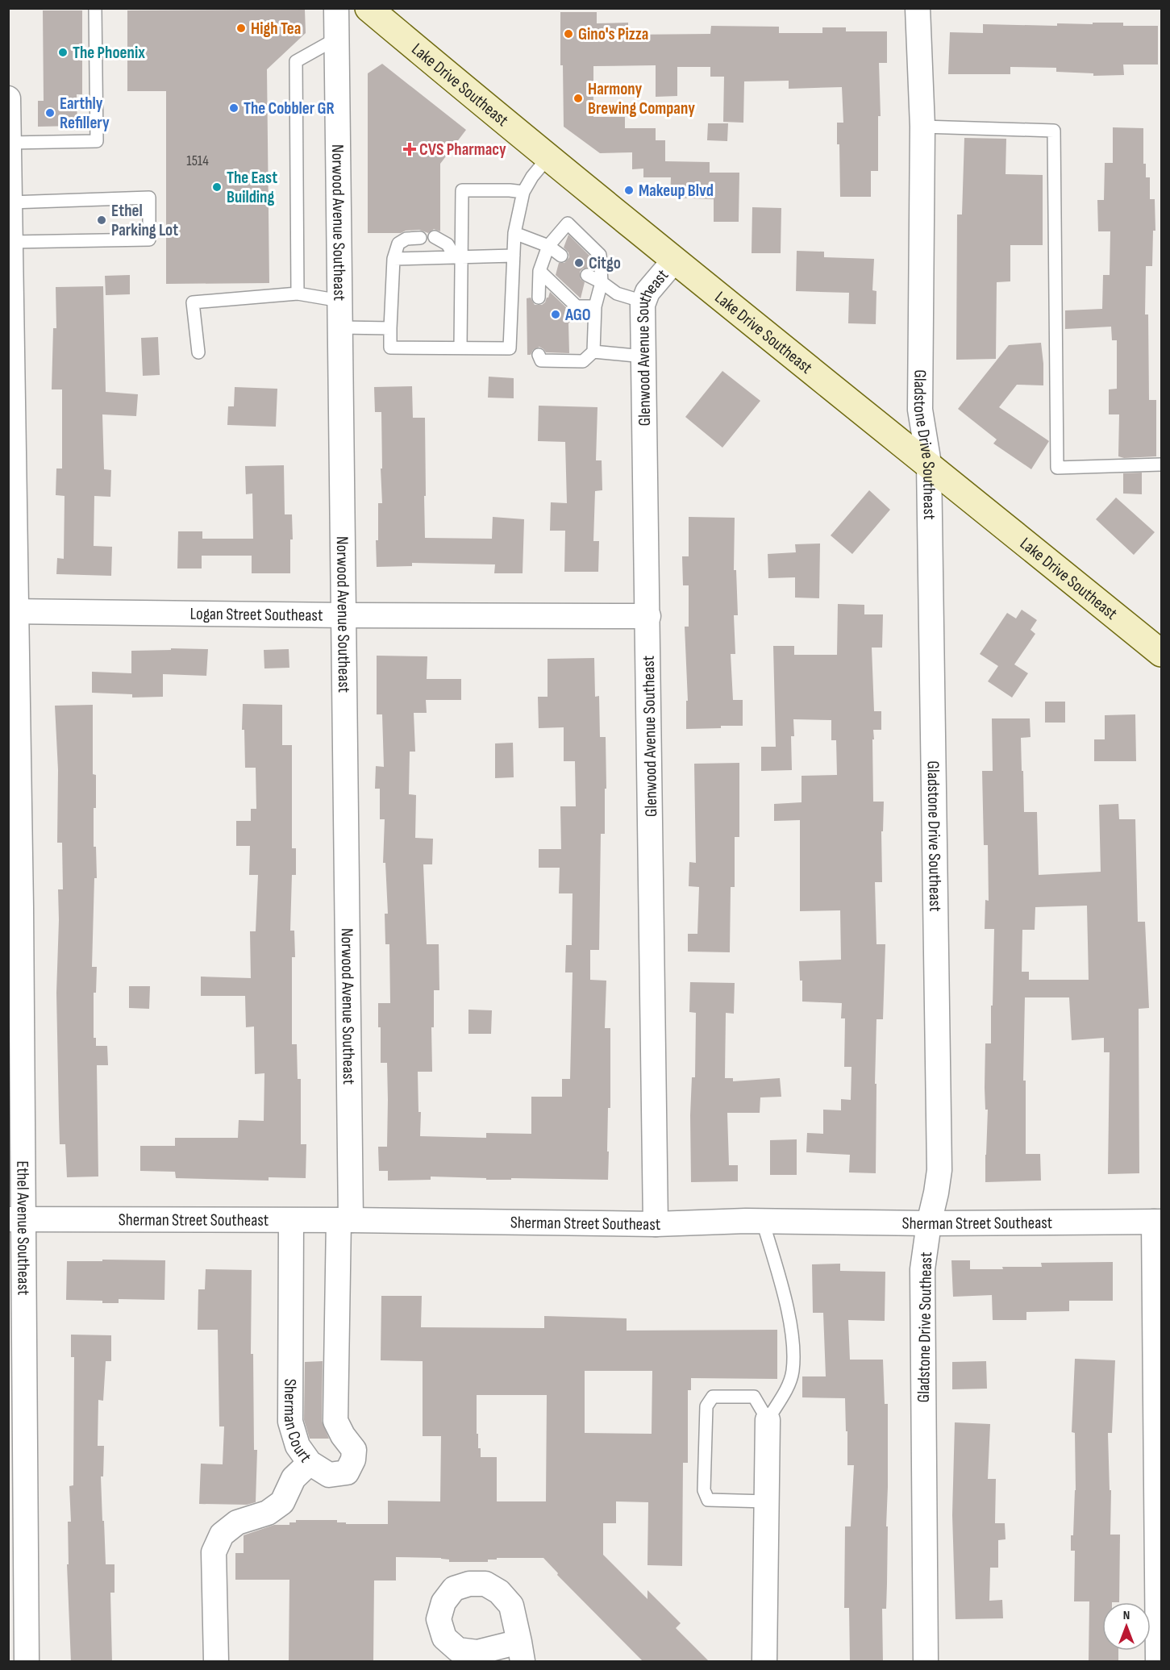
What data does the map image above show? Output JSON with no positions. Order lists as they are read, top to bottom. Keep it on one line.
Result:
{"streets":{"main road":["Lake Drive Southeast"],"street":["Norwood Avenue Southeast","Glenwood Avenue Southeast","Gladstone Drive Southeast","Logan Street Southeast","Sherman Street Southeast","Ethel Avenue Southeast","Sherman Court"]},"crossings":[["Lake Drive Southeast","Glenwood Avenue Southeast"],["Lake Drive Southeast","Gladstone Drive Southeast"],["Norwood Avenue Southeast","Logan Street Southeast"],["Norwood Avenue Southeast","Sherman Street Southeast"],["Norwood Avenue Southeast","Sherman Court"],["Glenwood Avenue Southeast","Logan Street Southeast"],["Glenwood Avenue Southeast","Sherman Street Southeast"],["Gladstone Drive Southeast","Sherman Street Southeast"],["Logan Street Southeast","Ethel Avenue Southeast"],["Sherman Street Southeast","Ethel Avenue Southeast"],["Sherman Street Southeast","Sherman Court"]],"places":{"other":["High Tea","Gino's Pizza","The Phoenix","Harmony Brewing Company","The Cobbler GR","Earthly Refillery","The East Building","Makeup Blvd","Ethel Parking Lot","Citgo","AGO"],"health":["CVS Pharmacy"]},"house_numbers":["1514"],"north":"top"}
